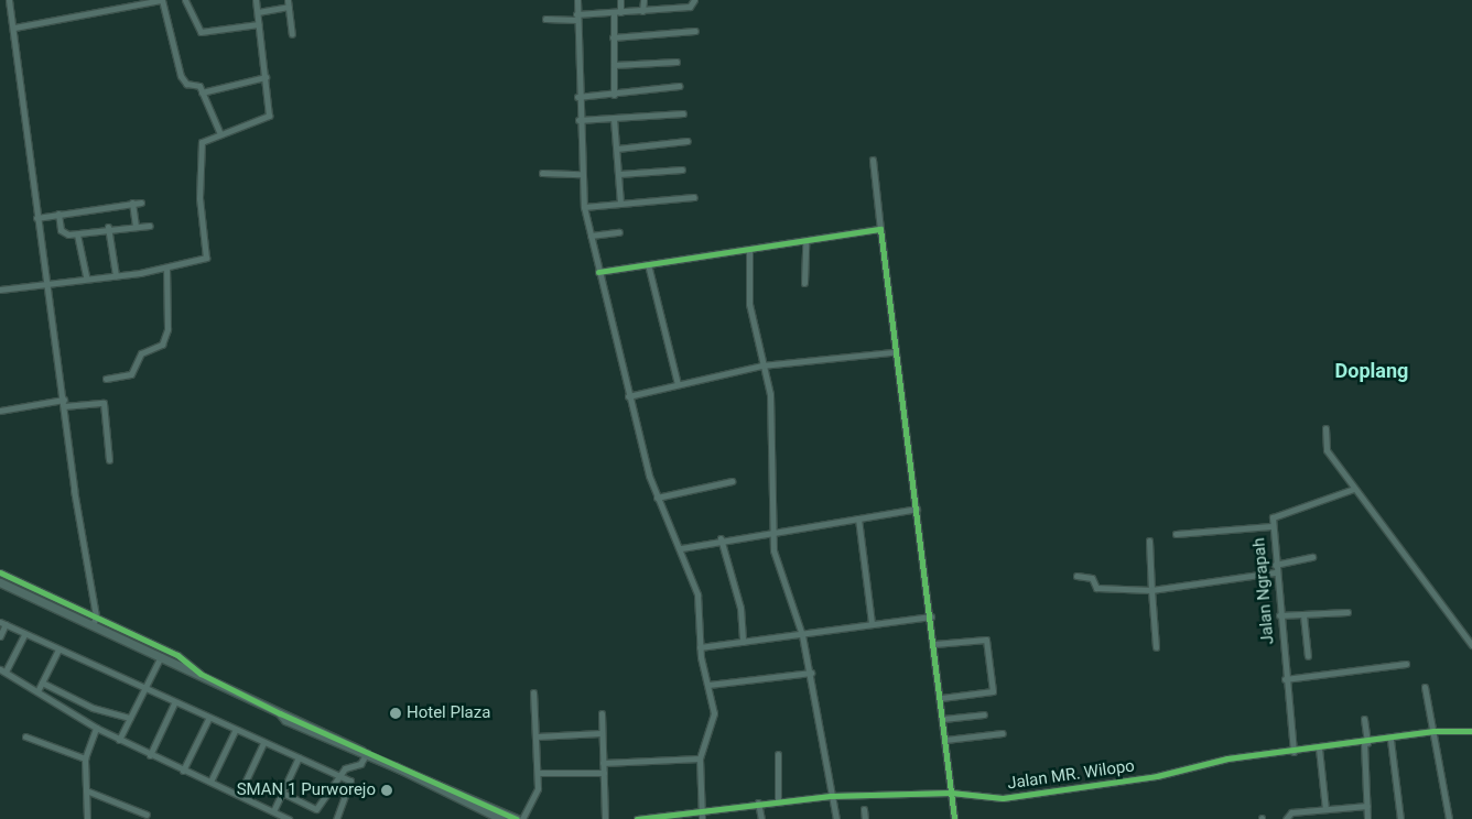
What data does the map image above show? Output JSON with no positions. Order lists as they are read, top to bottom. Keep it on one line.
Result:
{"streets":{"street":["Jalan Ngrapah","Jalan MR. Wilopo"]},"crossings":[["Jalan Ngrapah","Jalan MR. Wilopo"]],"districts":["Doplang"],"places":["Hotel Plaza","SMAN 1 Purworejo"]}
